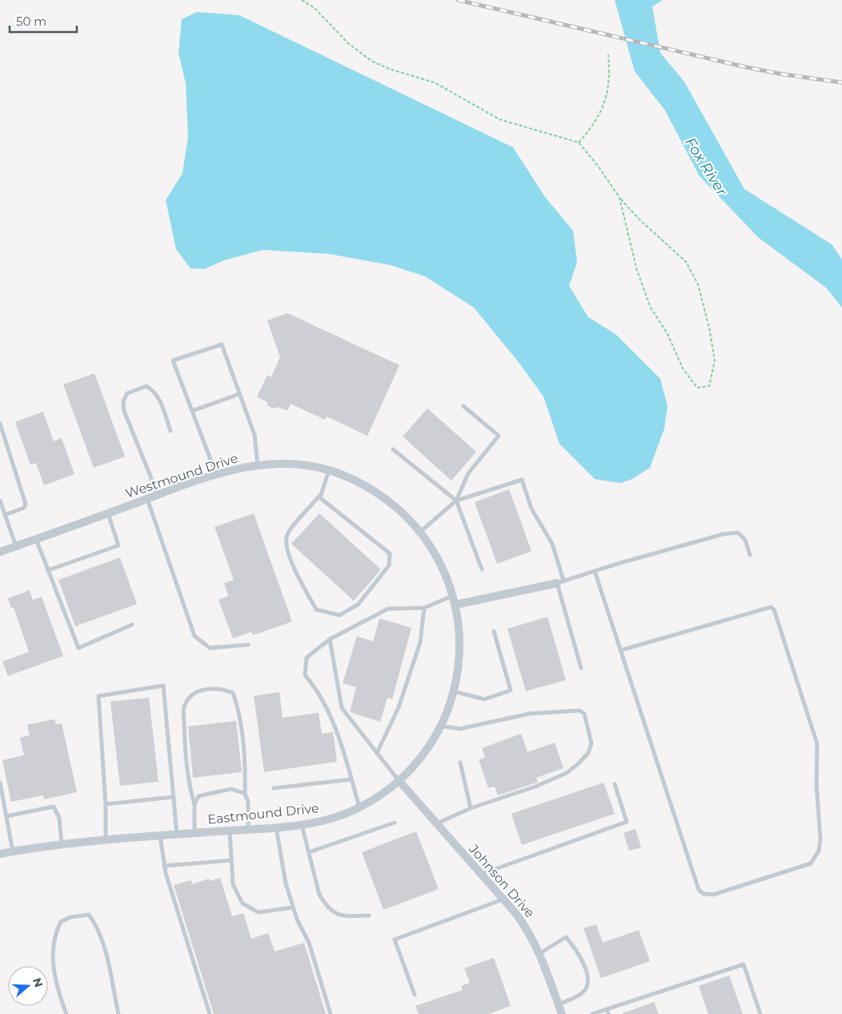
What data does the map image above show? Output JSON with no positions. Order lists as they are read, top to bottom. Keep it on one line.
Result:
{"streets":{"street":["Westmound Drive","Eastmound Drive","Johnson Drive"]},"crossings":[["Westmound Drive","Eastmound Drive"],["Eastmound Drive","Johnson Drive"]],"water":["Fox River"],"scale_bar":"50 m","north":"right"}
